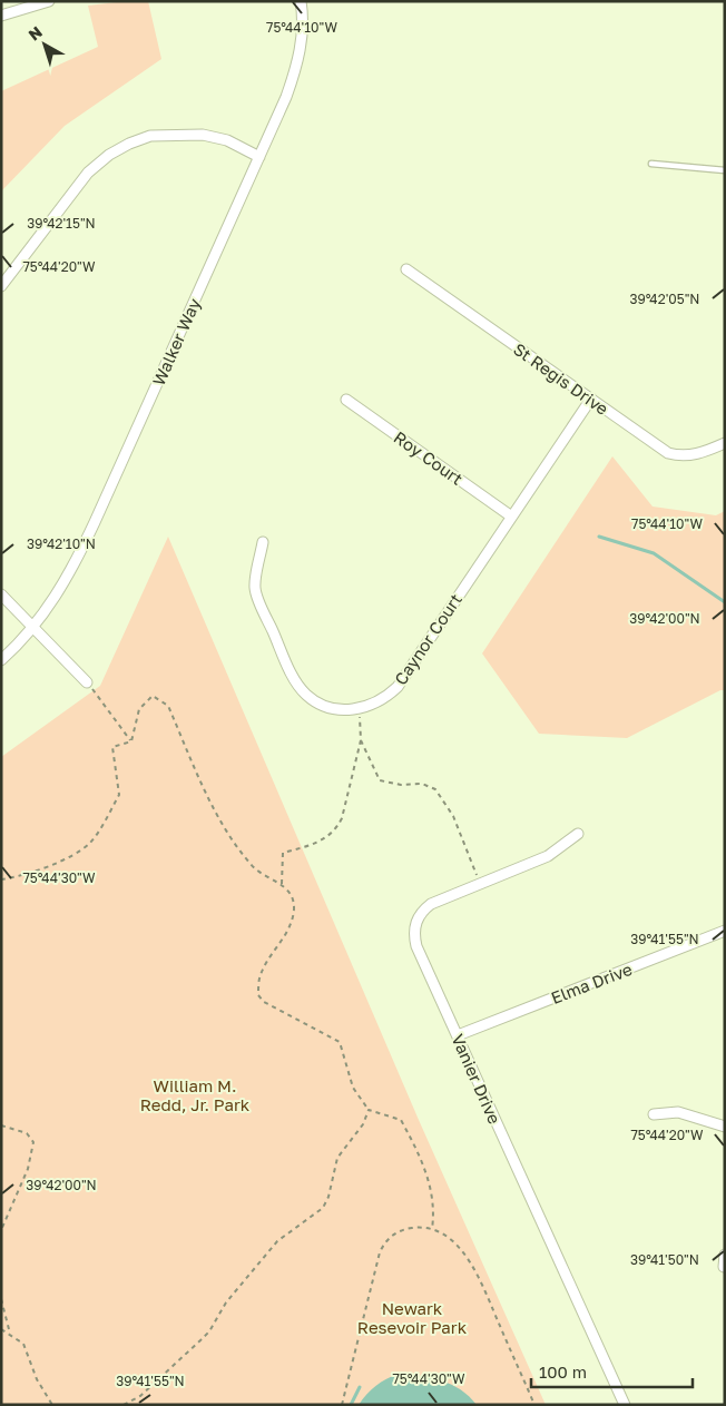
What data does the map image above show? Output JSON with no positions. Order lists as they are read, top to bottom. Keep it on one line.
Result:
{"streets":{"street":["Walker Way","St Regis Drive","Roy Court","Caynor Court","Elma Drive","Vanier Drive"]},"crossings":[["St Regis Drive","Caynor Court"],["Roy Court","Caynor Court"],["Elma Drive","Vanier Drive"]],"parks":["William M. Redd, Jr. Park","Newark Resevoir Park"],"scale_bar":"100 m","north":"top left","coordinates":["75°44'10\"W","39°42'15\"N","75°44'20\"W","39°42'05\"N","39°42'10\"N","39°42'00\"N","75°44'30\"W","39°41'55\"N","39°41'50\"N"]}
